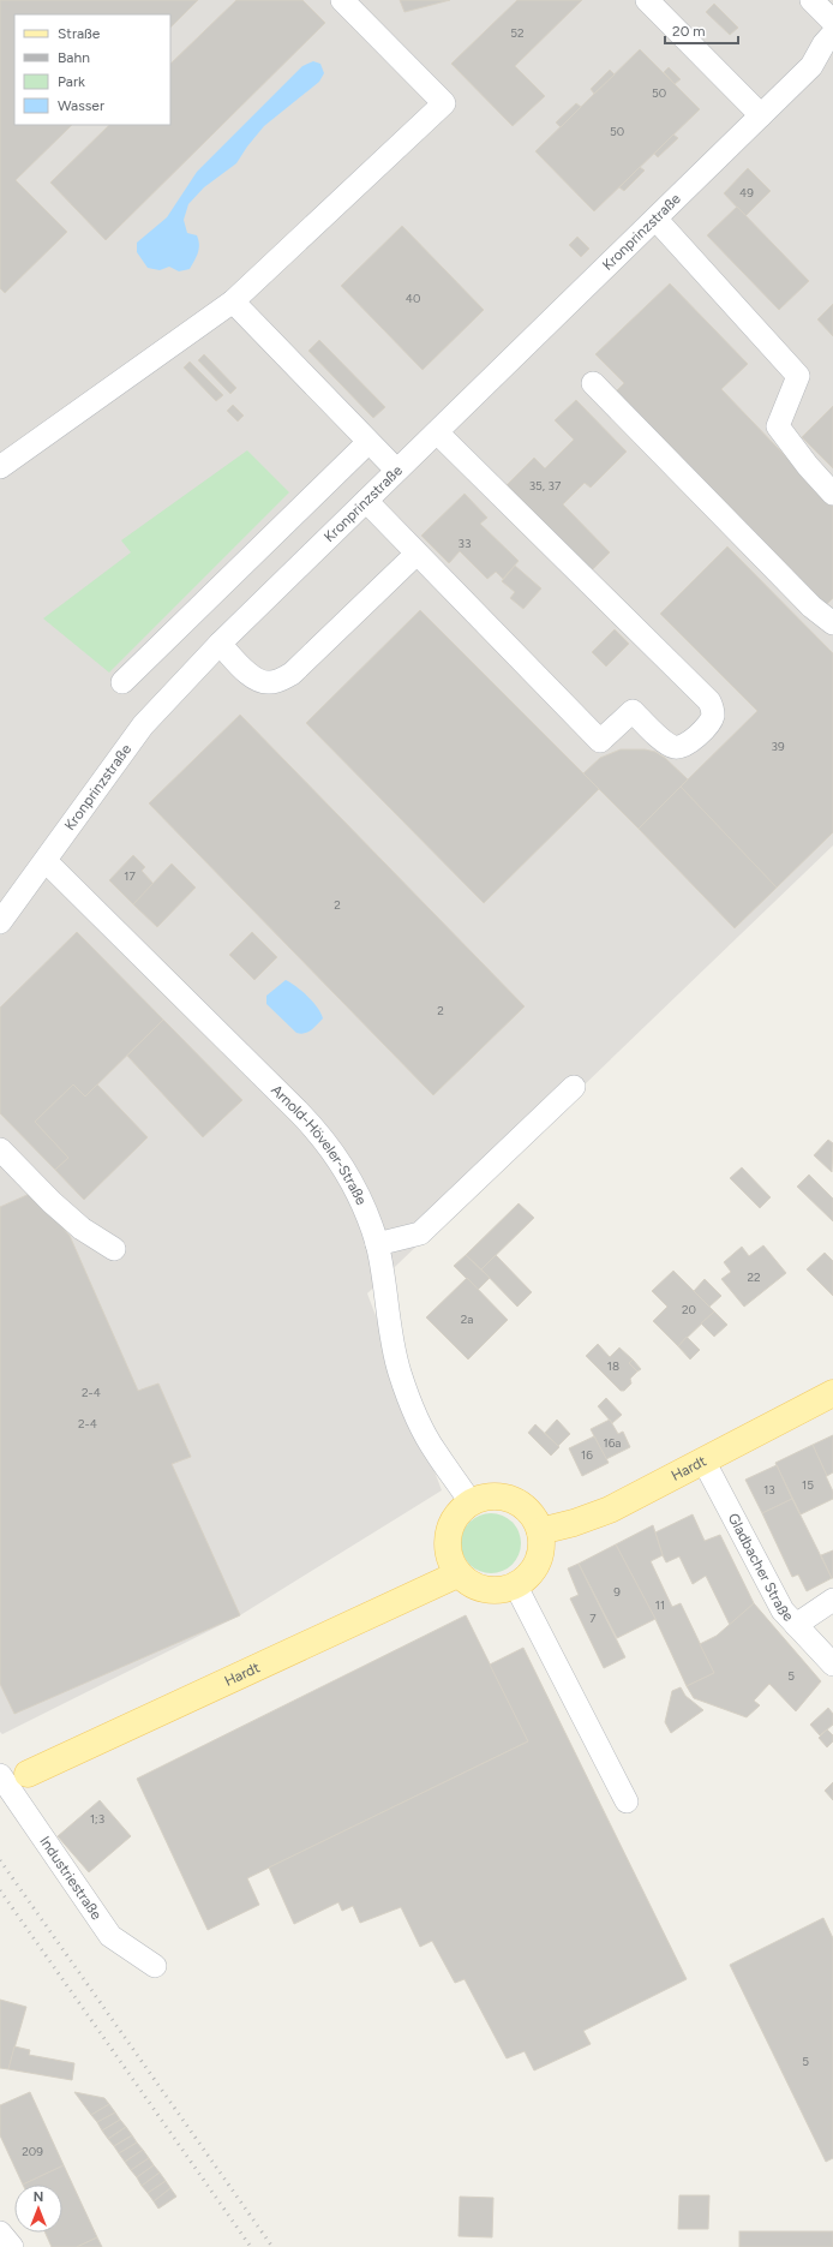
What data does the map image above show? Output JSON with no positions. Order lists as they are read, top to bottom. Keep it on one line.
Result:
{"streets":{"main road":["Hardt"],"street":["Kronprinzstraße","Arnold-Höveler-Straße","Gladbacher Straße","Industriestraße"]},"crossings":[["Kronprinzstraße","Arnold-Höveler-Straße"],["Arnold-Höveler-Straße","Hardt"],["Hardt","Gladbacher Straße"]],"house_numbers":["52","50","50","49","40","35, 37","33","39","17","2","2","22","20","2a","18","2-4","2-4","16a","16","15","13","9","11","7","5","1;3","5","209"],"legend":["Straße","Bahn","Park","Wasser"],"scale_bar":"20 m","north":"top"}
